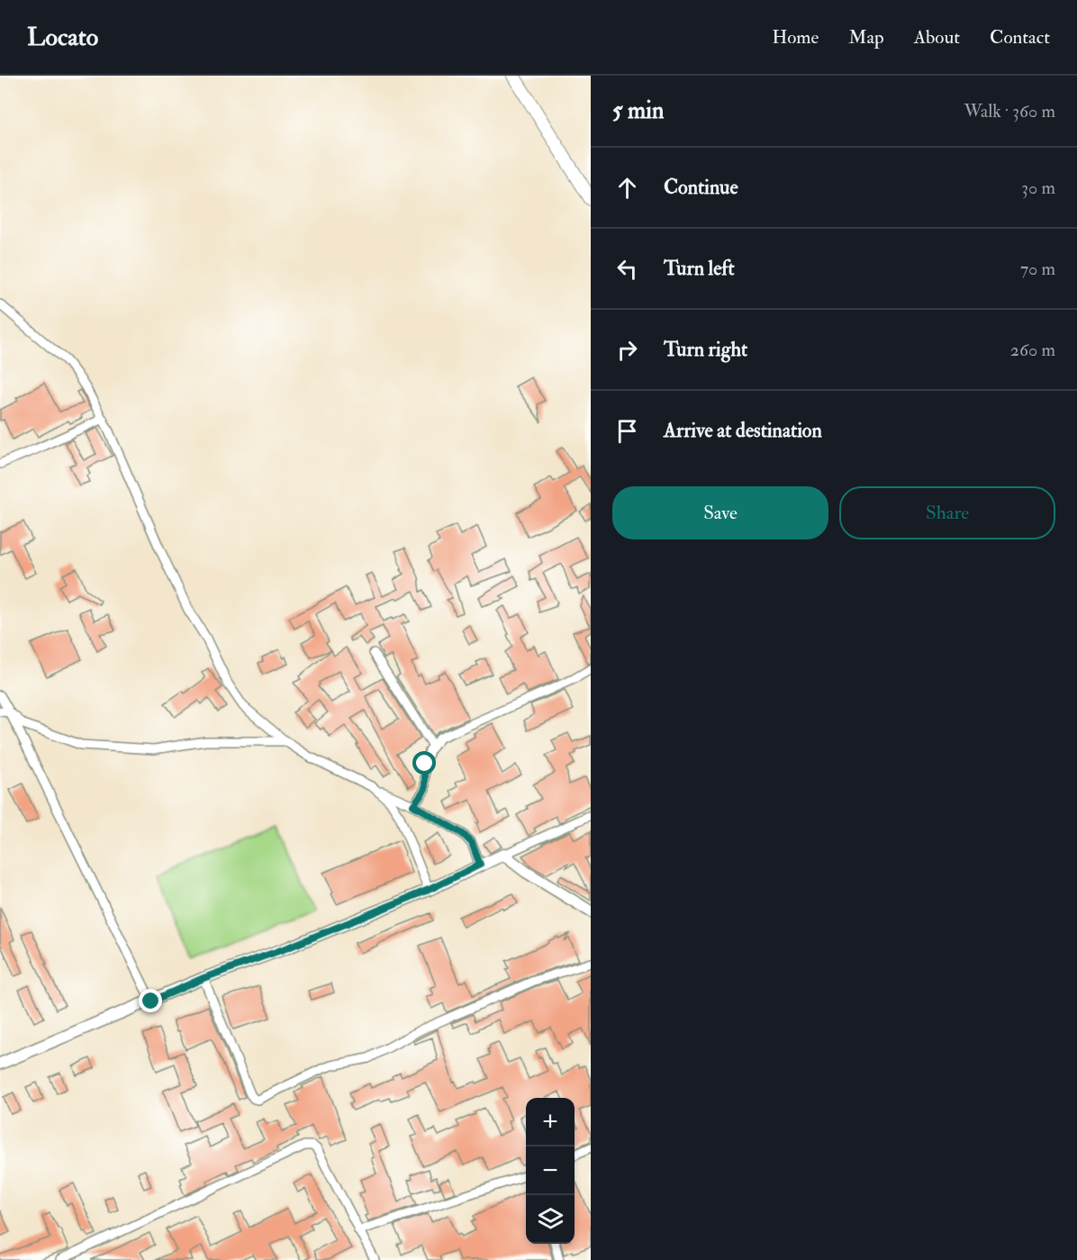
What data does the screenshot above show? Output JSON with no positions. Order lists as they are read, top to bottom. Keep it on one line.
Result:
{"page":{"header":"Locato","nav":["Home","Map","About","Contact"],"heading":["5 min","Walk · 360 m"],"list":[["Continue","30 m"],["Turn left","70 m"],["Turn right","260 m"],"Arrive at destination"],"buttons":["Save","Share"],"map_buttons":["+","−"]}}
